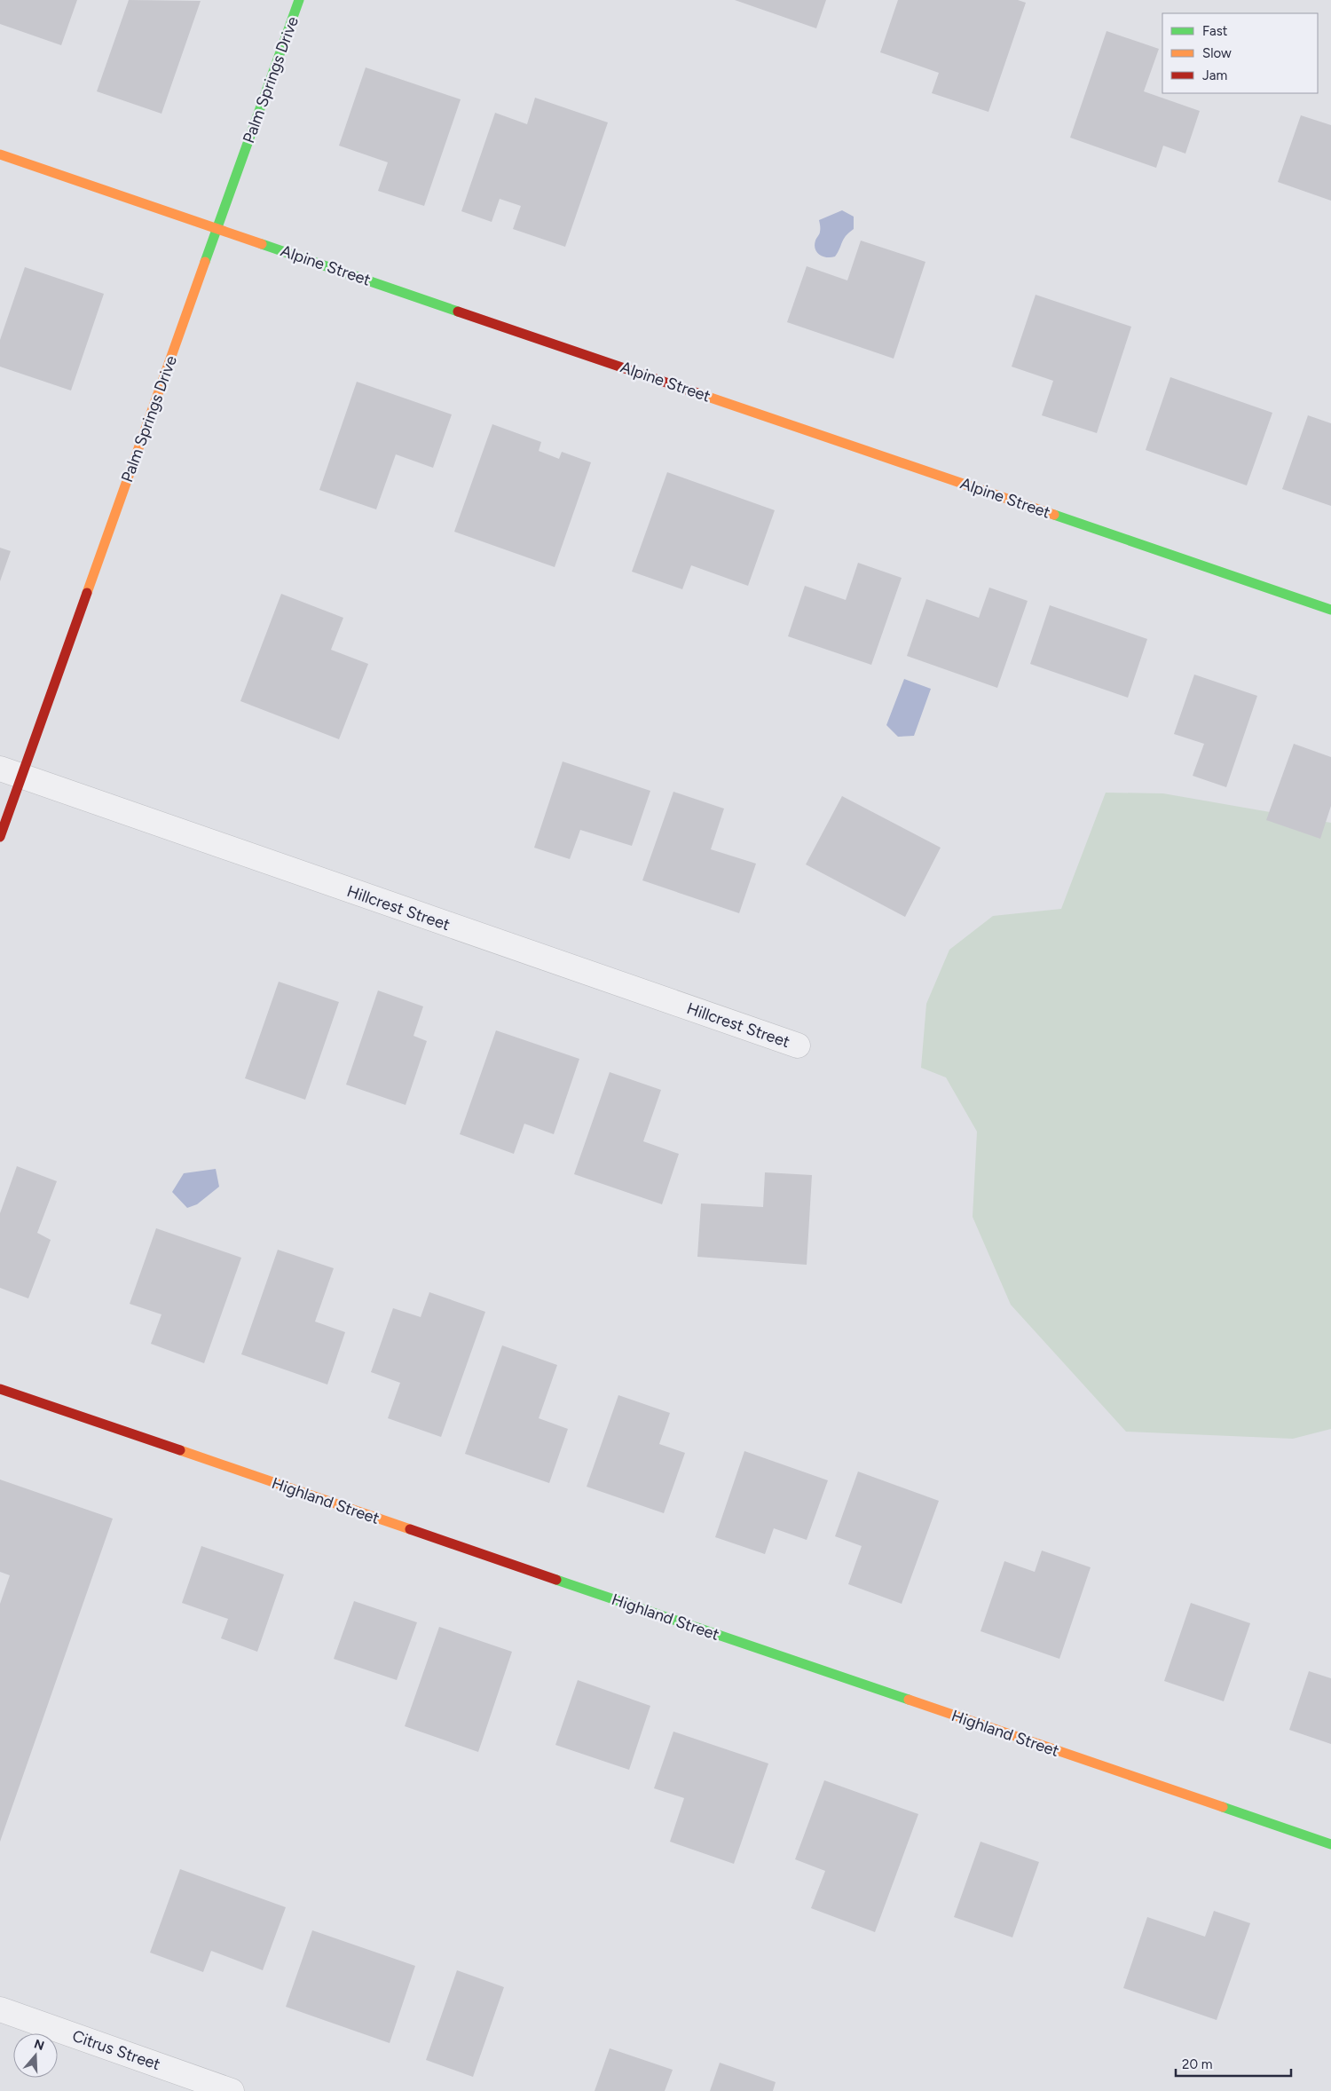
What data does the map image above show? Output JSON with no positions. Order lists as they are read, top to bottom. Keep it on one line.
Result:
{"streets":{"street":["Palm Springs Drive","Alpine Street","Hillcrest Street","Highland Street","Citrus Street"]},"crossings":[["Palm Springs Drive","Alpine Street"],["Palm Springs Drive","Hillcrest Street"]],"legend":["Fast","Slow","Jam"],"scale_bar":"20 m","north":"top"}
